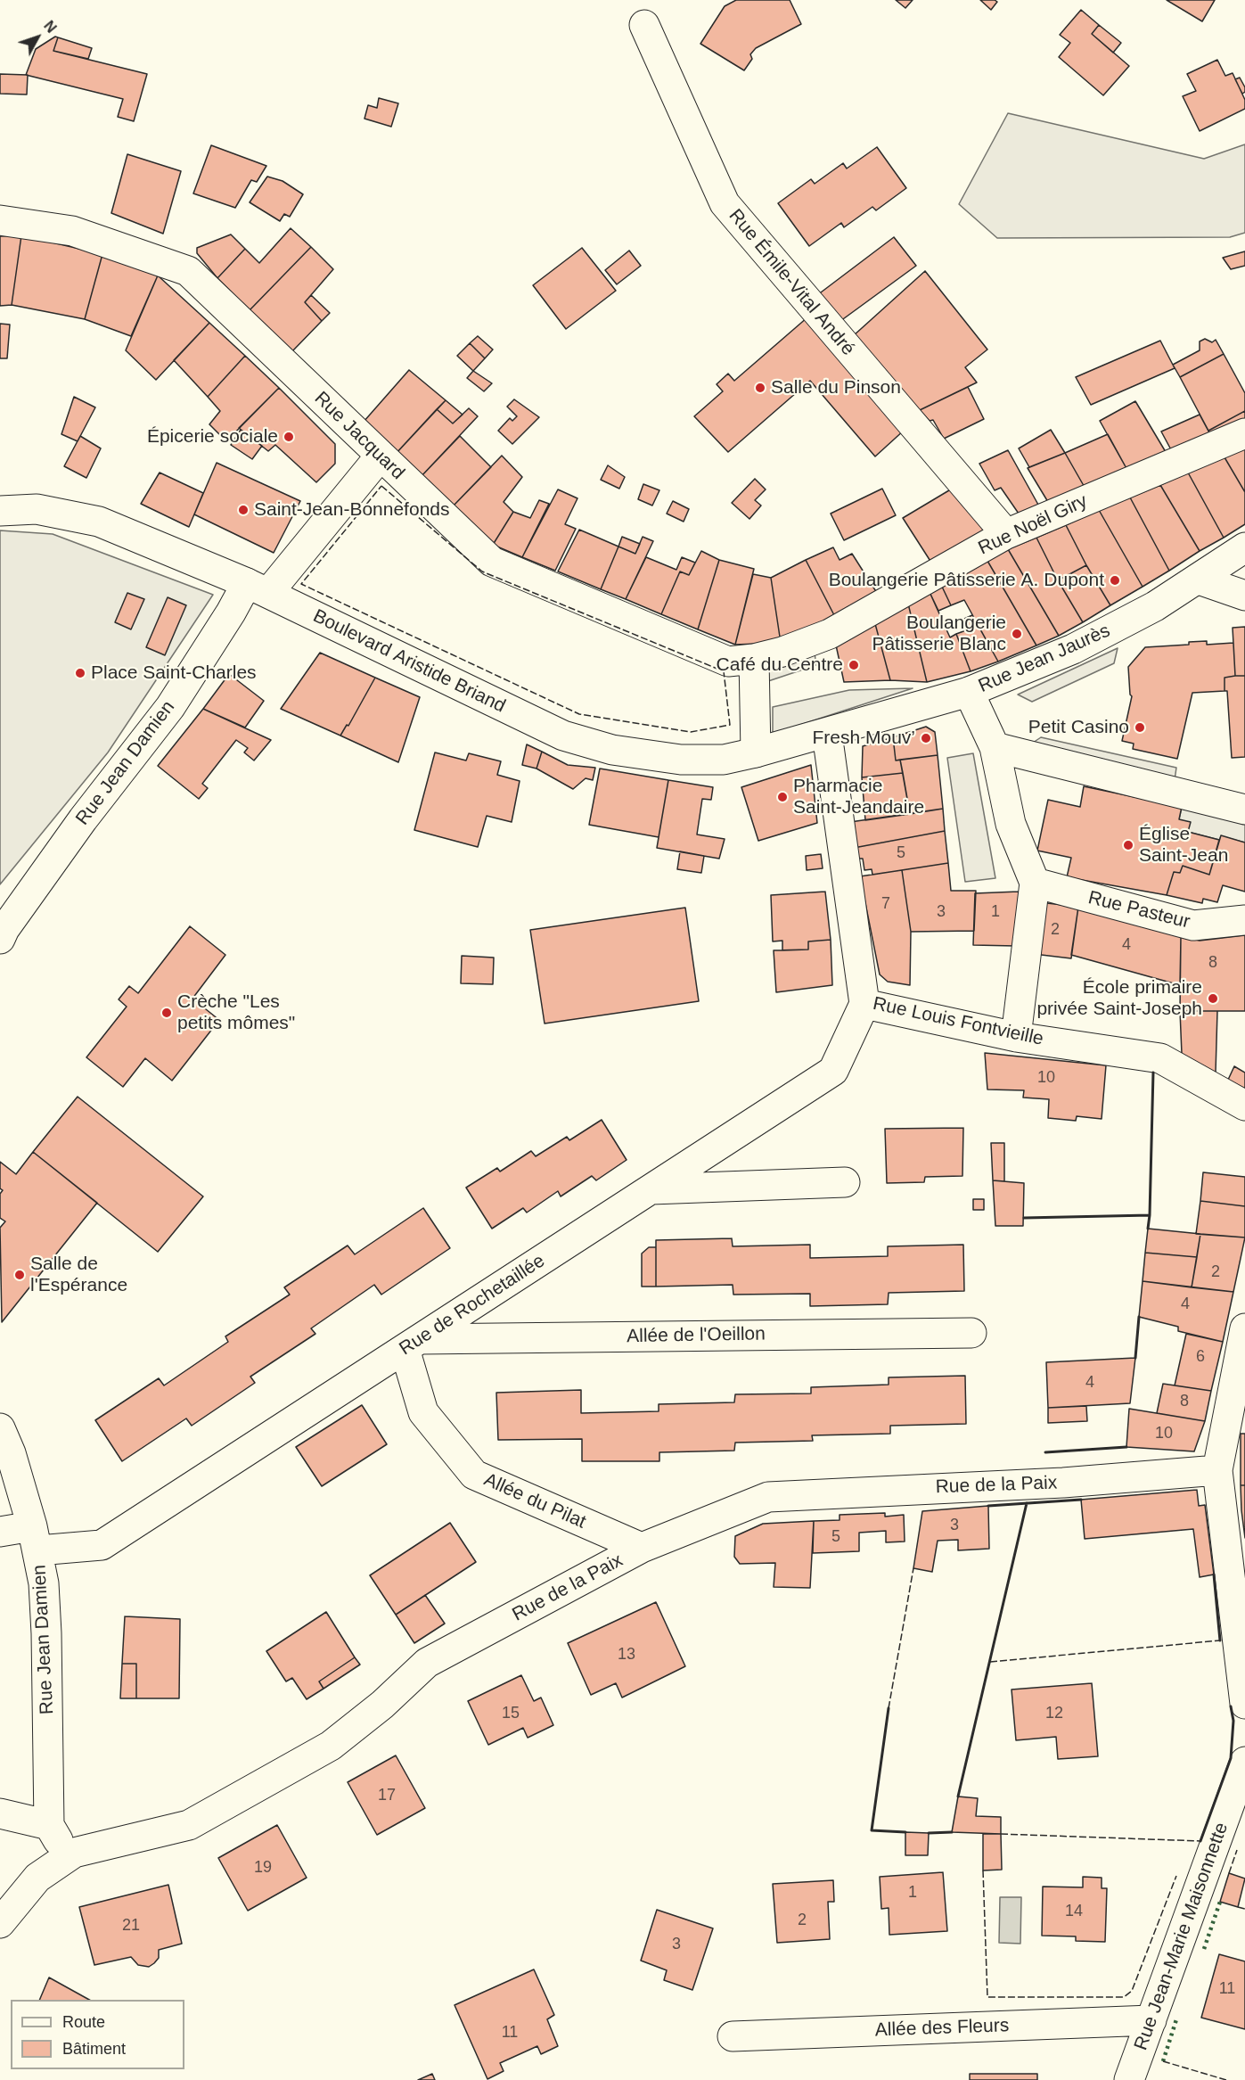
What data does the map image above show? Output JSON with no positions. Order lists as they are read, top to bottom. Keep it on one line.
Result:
{"streets":{"street":["Rue Émile-Vital André","Rue Jacquard","Rue Noël Giry","Rue Jean Jaurès","Boulevard Aristide Briand","Rue Jean Damien","Rue Pasteur","Rue Louis Fontvieille","Rue de Rochetaillée","Allée de l'Oeillon","Rue de la Paix","Allée du Pilat","Rue Jean-Marie Maisonnette","Allée des Fleurs"]},"crossings":[["Rue Émile-Vital André","Rue Noël Giry"],["Rue Jacquard","Rue Noël Giry"],["Rue Jacquard","Rue Jean Damien"],["Rue Jean Jaurès","Boulevard Aristide Briand"],["Rue Jean Jaurès","Rue Louis Fontvieille"],["Boulevard Aristide Briand","Rue Jean Damien"],["Boulevard Aristide Briand","Rue Louis Fontvieille"],["Rue Jean Damien","Rue de Rochetaillée"],["Rue Louis Fontvieille","Rue de Rochetaillée"],["Rue de Rochetaillée","Allée de l'Oeillon"],["Rue de Rochetaillée","Allée du Pilat"],["Allée de l'Oeillon","Allée du Pilat"],["Rue de la Paix","Allée du Pilat"],["Rue Jean-Marie Maisonnette","Allée des Fleurs"]],"places":["Salle du Pinson","Épicerie sociale","Saint-Jean-Bonnefonds","Boulangerie Pâtisserie A. Dupont","Boulangerie Pâtisserie Blanc","Café du Centre","Place Saint-Charles","Petit Casino","Fresh Mouv’","Pharmacie Saint-Jeandaire","Église Saint-Jean","École primaire privée Saint-Joseph","Crèche \"Les petits mômes\"","Salle de l'Espérance"],"house_numbers":["5","7","3","1","2","4","8","10","2","4","6","4","8","10","3","5","13","15","12","17","19","1","14","2","21","3","11","11"],"legend":["Route","Bâtiment"],"north":"top right"}
